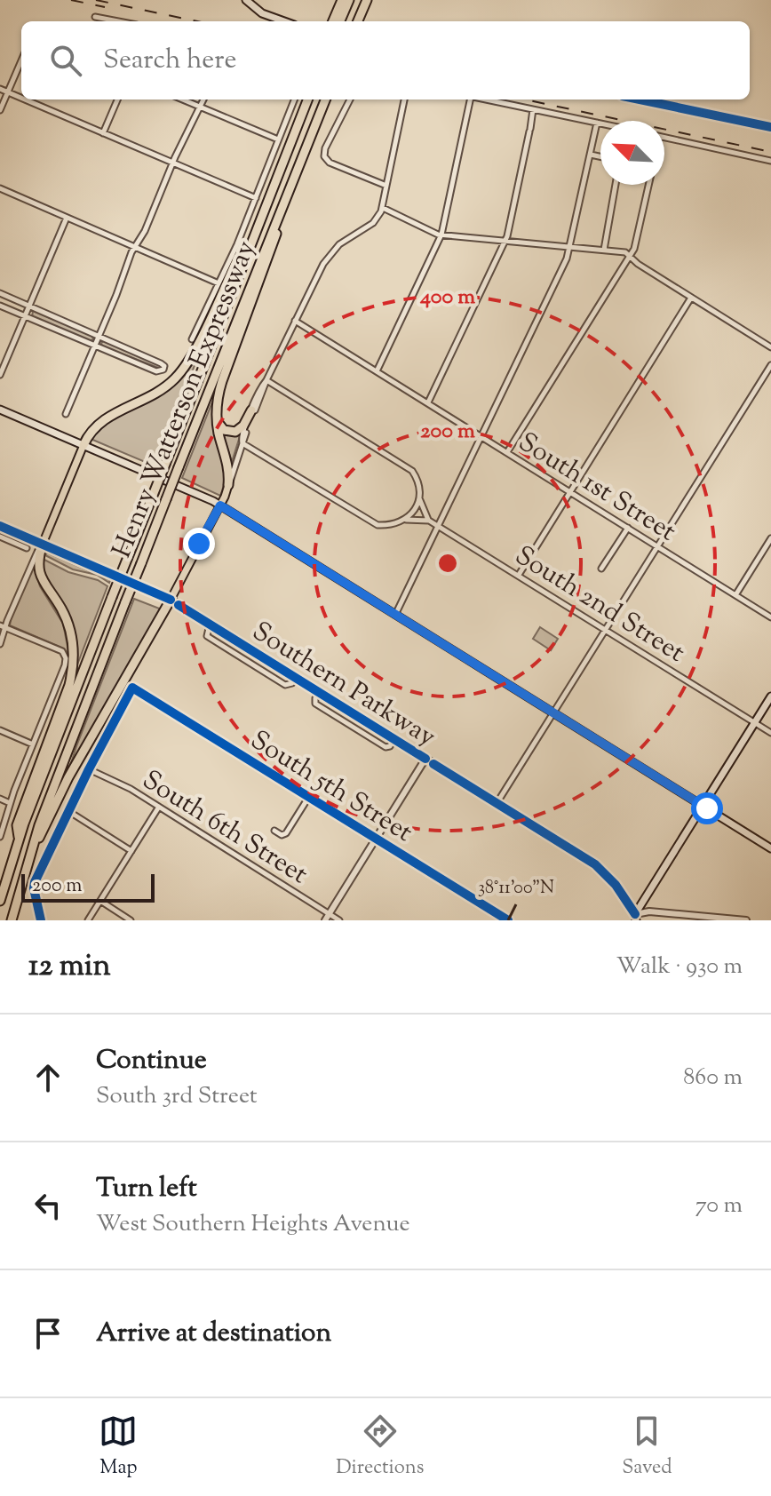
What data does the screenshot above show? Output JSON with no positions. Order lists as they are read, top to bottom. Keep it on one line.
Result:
{"streets":{"highway":["Henry Watterson Expressway"],"main road":["Southern Parkway"],"street":["South 1st Street","South 2nd Street","South 5th Street","South 6th Street"]},"crossings":[["South 5th Street","South 6th Street"]],"scale_bar":"200 m","north":"top left","page":{"search":"Search here","scale":"200 m","heading":["12 min","Walk · 930 m"],"list":[["Continue","South 3rd Street","860 m"],["Turn left","West Southern Heights Avenue","70 m"],"Arrive at destination"],"nav":["Map","Directions","Saved"]},"coordinates":["38°11'00\"N"],"rings":["400 m","200 m"]}
